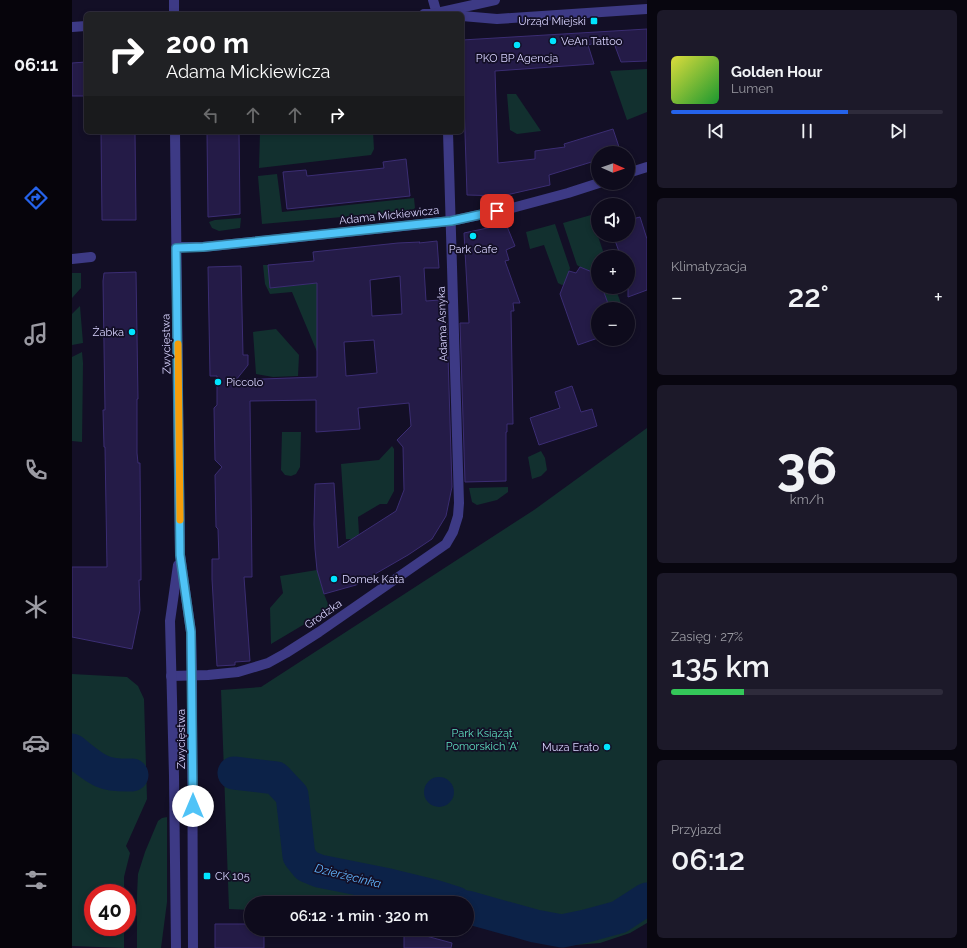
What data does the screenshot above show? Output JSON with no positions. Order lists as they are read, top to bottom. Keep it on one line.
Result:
{"streets":{"street":["Adama Mickiewicza","Adama Asnyka","Zwycięstwa","Grodzka"]},"crossings":[["Adama Mickiewicza","Adama Asnyka"],["Adama Mickiewicza","Zwycięstwa"],["Adama Asnyka","Grodzka"],["Zwycięstwa","Grodzka"]],"water":["Dzierżęcinka"],"parks":["Park Książąt Pomorskich 'A'"],"places":{"transit":["Urząd Miejski","CK 105"],"other":["VeAn Tattoo","PKO BP Agencja","Park Cafe","Żabka","Piccolo","Domek Kata","Muza Erato"]},"north":"right","page":{"tabs":"06:11","turn":["200 m","Adama Mickiewicza"],"song":["Golden Hour","Lumen"],"map_buttons":["+","−"],"tile":["Klimatyzacja",["36","km/h"],["Zasięg · 27%","135 km"],["Przyjazd","06:12"]],"heat":["−","22°","+"],"limit":"40","trip":"06:12 · 1 min · 320 m"}}
